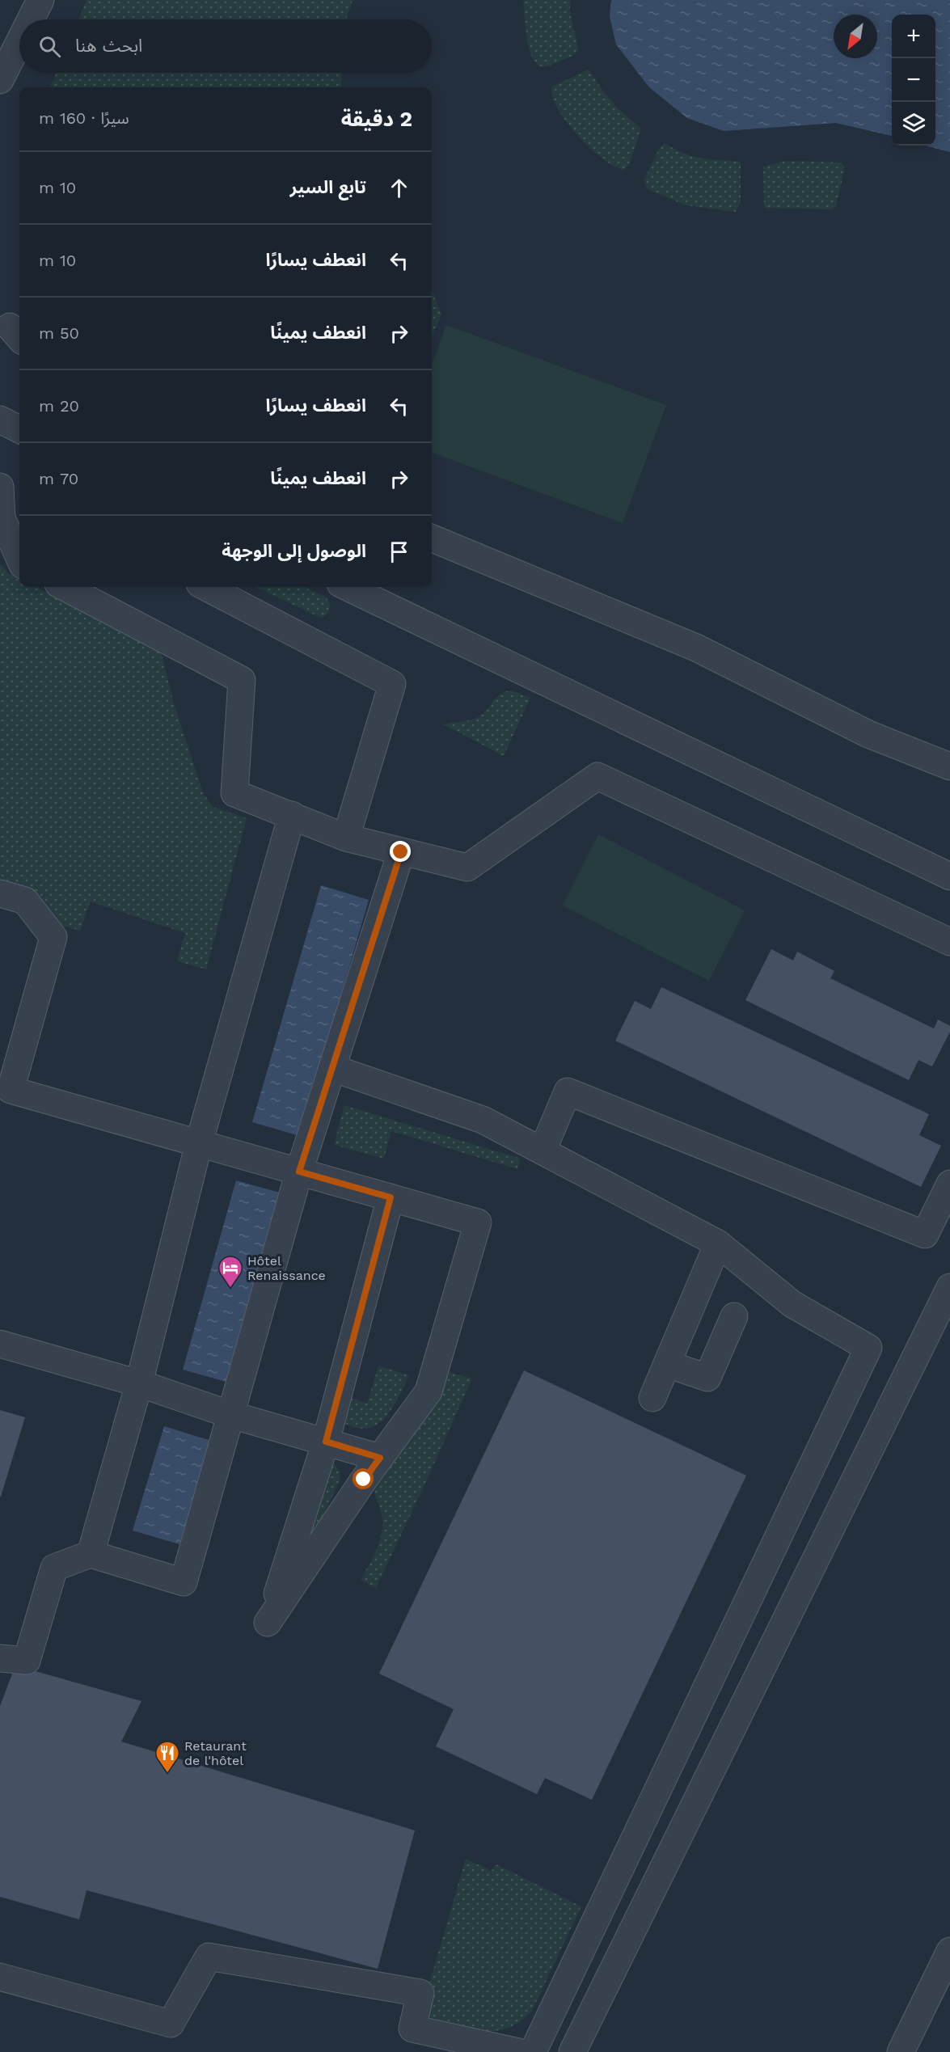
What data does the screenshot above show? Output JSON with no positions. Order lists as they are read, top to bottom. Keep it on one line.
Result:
{"places":{"hotel":["Hôtel Renaissance"],"restaurant":["Retaurant de l'hôtel"]},"north":"bottom left","page":{"map_buttons":["+","−"],"search":"ابحث هنا","heading":["2 دقيقة","سيرًا · 160 m"],"list":[["تابع السير","10 m"],["انعطف يسارًا","10 m"],["انعطف يمينًا","50 m"],["انعطف يسارًا","20 m"],["انعطف يمينًا","70 m"],"الوصول إلى الوجهة"]}}
